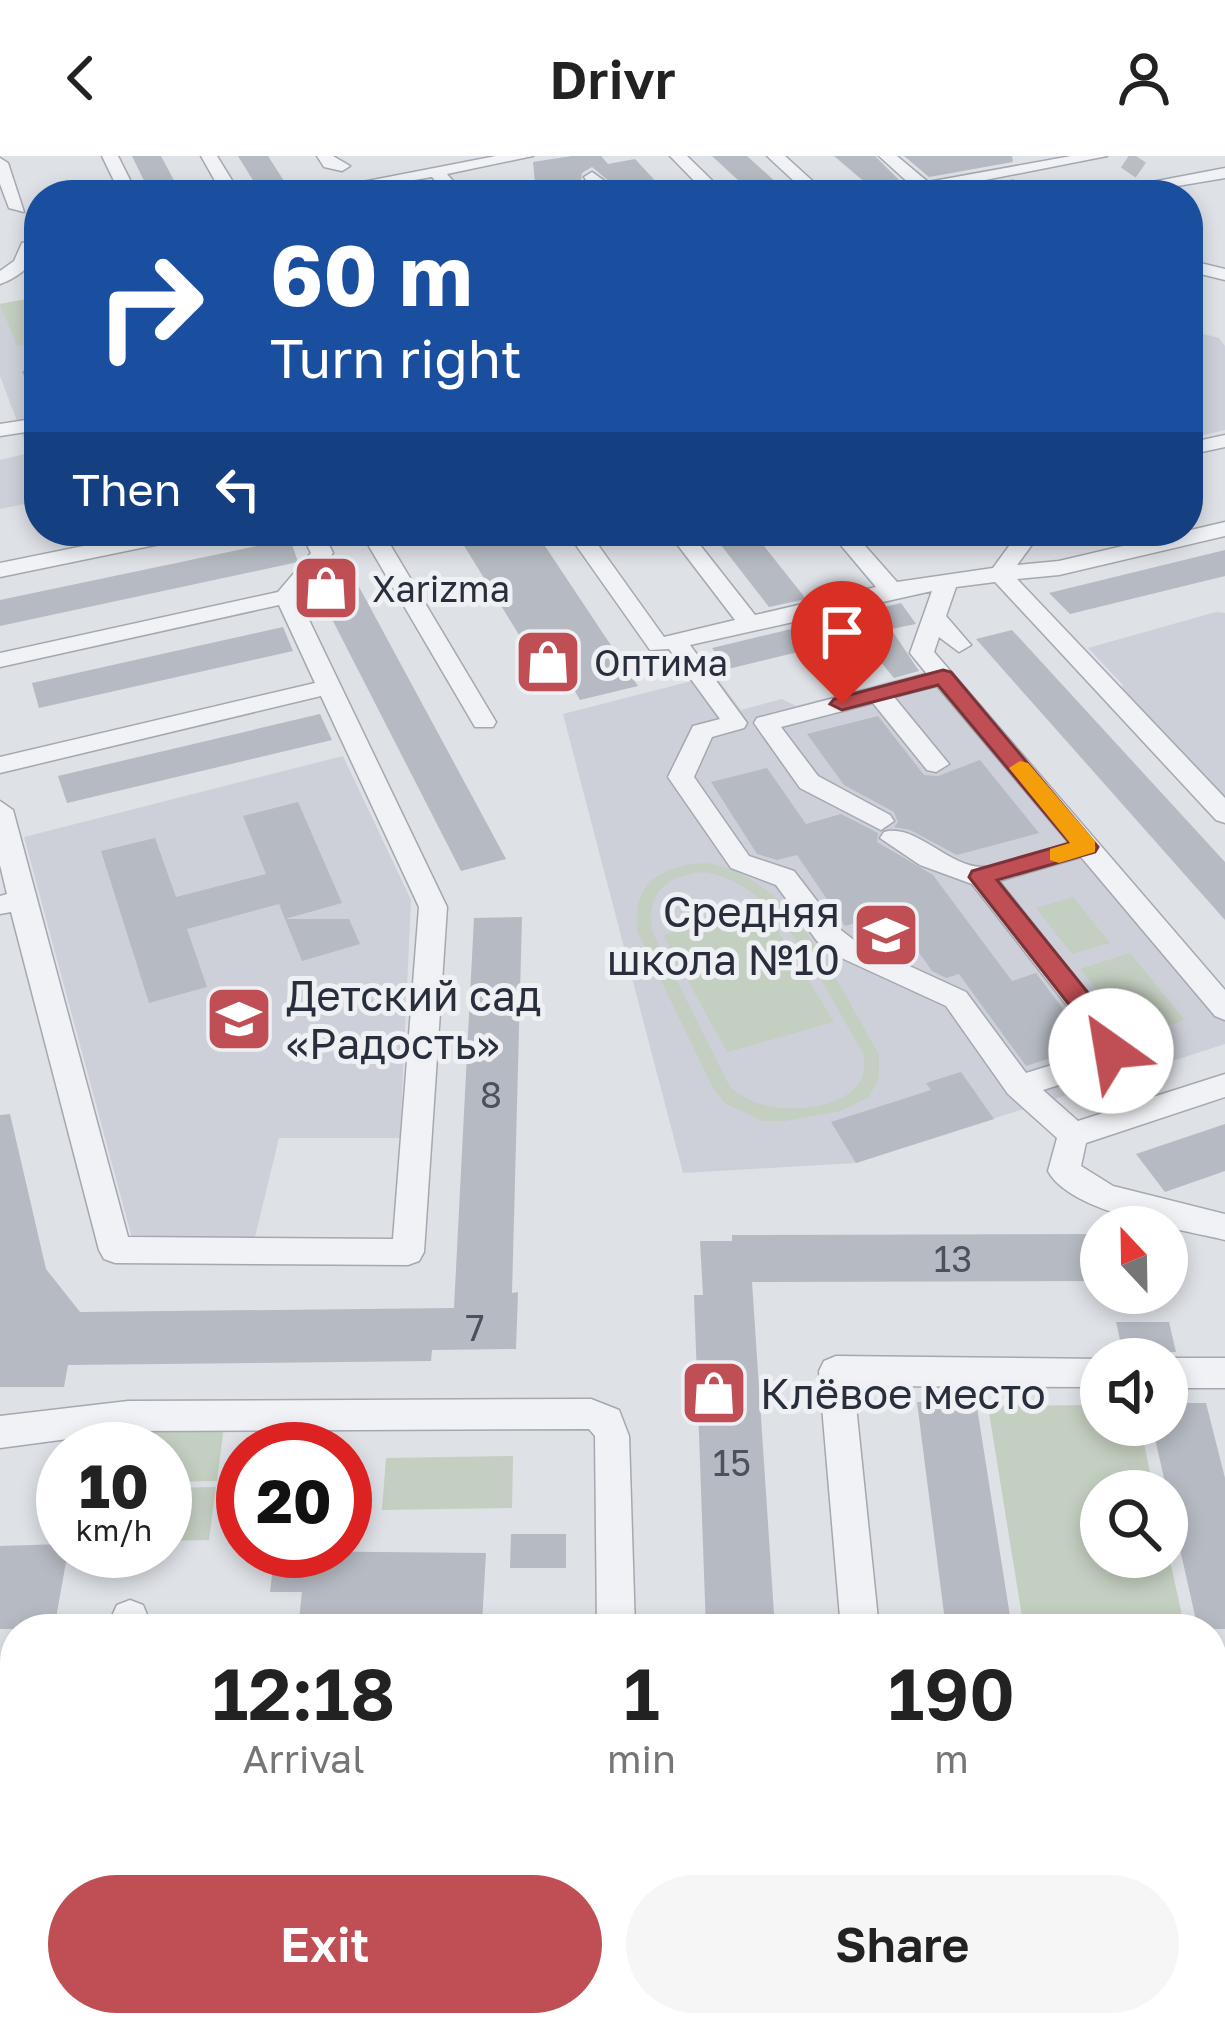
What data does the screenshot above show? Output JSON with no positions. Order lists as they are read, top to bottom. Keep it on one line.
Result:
{"places":{"shop":["Xarizma","Оптима","Клёвое место"],"school or university":["Средняя школа №10","Детский сад «Радость»"]},"house_numbers":["8","13","7","15"],"north":"top","page":{"header":"Drivr","turn":["60 m","Turn right"],"then":"Then","speed":"10 km/h","limit":"20","eta":["12:18","Arrival","1","min","190","m"],"buttons":["Exit","Share"]}}
